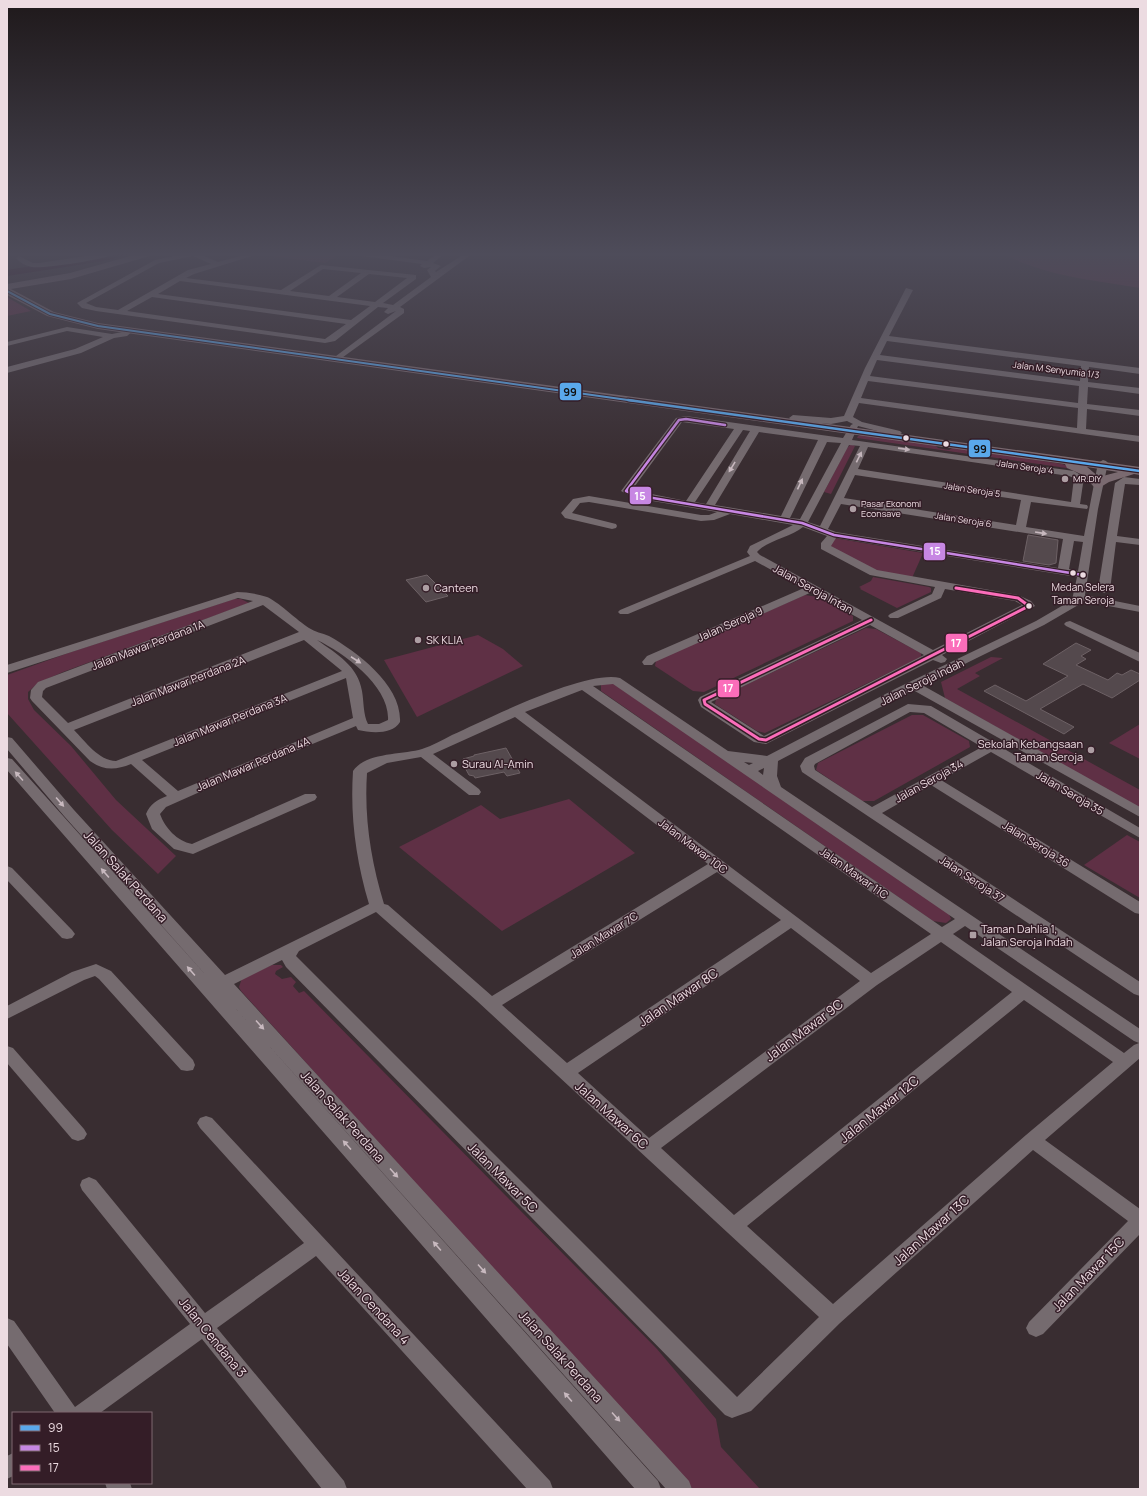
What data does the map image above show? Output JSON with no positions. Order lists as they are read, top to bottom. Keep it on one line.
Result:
{"streets":{"street":["Jalan M Senyumia 1/3","Jalan Seroja 4","Jalan Seroja 5","Jalan Seroja 6","Jalan Seroja Intan","Jalan Seroja 9","Jalan Mawar Perdana 1A","Jalan Mawar Perdana 2A","Jalan Seroja Indah","Jalan Mawar Perdana 3A","Jalan Mawar Perdana 4A","Jalan Seroja 34","Jalan Seroja 35","Jalan Seroja 36","Jalan Mawar 10C","Jalan Mawar 11C","Jalan Salak Perdana","Jalan Seroja 37","Jalan Mawar 7C","Jalan Mawar 8C","Jalan Mawar 9C","Jalan Mawar 12C","Jalan Mawar 6C","Jalan Mawar 5C","Jalan Mawar 13C","Jalan Mawar 15C","Jalan Cendana 4","Jalan Cendana 3"]},"crossings":[["Jalan Seroja 4","Jalan Seroja 5"],["Jalan Seroja Intan","Jalan Seroja 9"],["Jalan Seroja Intan","Jalan Seroja Indah"],["Jalan Mawar Perdana 1A","Jalan Mawar Perdana 2A"],["Jalan Mawar Perdana 1A","Jalan Mawar Perdana 3A"],["Jalan Mawar Perdana 2A","Jalan Mawar Perdana 3A"],["Jalan Seroja 34","Jalan Seroja 35"],["Jalan Seroja 34","Jalan Seroja 36"],["Jalan Seroja 34","Jalan Seroja 37"],["Jalan Seroja 35","Jalan Seroja 37"],["Jalan Mawar 10C","Jalan Mawar 7C"],["Jalan Mawar 10C","Jalan Mawar 8C"],["Jalan Mawar 10C","Jalan Mawar 9C"],["Jalan Mawar 11C","Jalan Mawar 9C"],["Jalan Mawar 11C","Jalan Mawar 12C"],["Jalan Mawar 11C","Jalan Mawar 13C"],["Jalan Mawar 7C","Jalan Mawar 6C"],["Jalan Mawar 8C","Jalan Mawar 6C"],["Jalan Mawar 9C","Jalan Mawar 6C"],["Jalan Mawar 12C","Jalan Mawar 6C"],["Jalan Mawar 6C","Jalan Mawar 13C"],["Jalan Mawar 5C","Jalan Mawar 13C"]],"places":{"other":["MR.DIY","Pasar Ekonomi Econsave","Medan Selera Taman Seroja","Canteen","SK KLIA","Sekolah Kebangsaan Taman Seroja","Surau Al-Amin"],"transit":["Taman Dahlia 1, Jalan Seroja Indah"]},"lines":["transit line 99","transit line 15","transit line 17"],"legend":["99","15","17"]}
